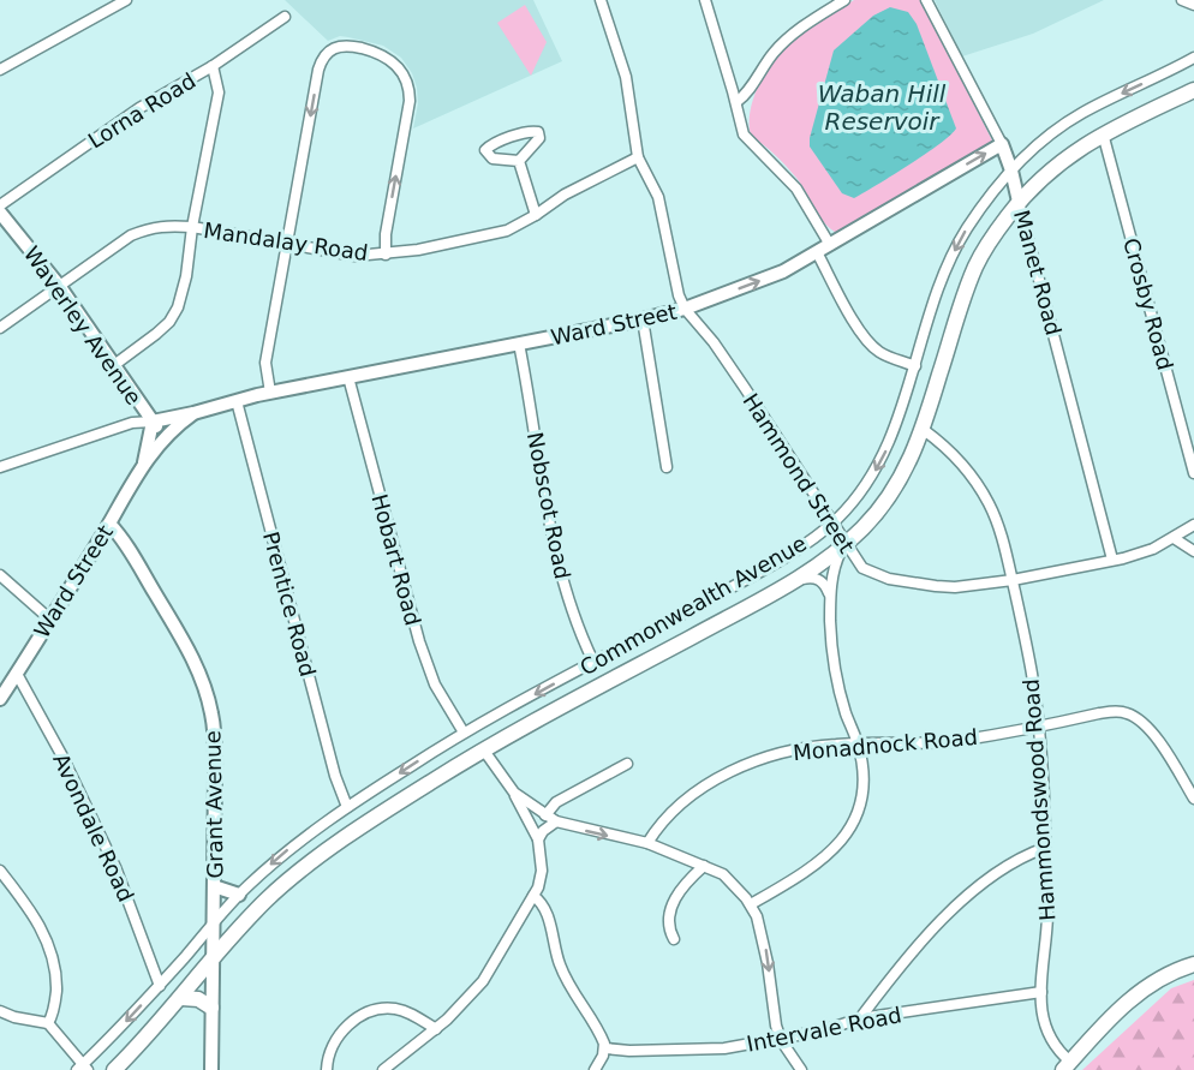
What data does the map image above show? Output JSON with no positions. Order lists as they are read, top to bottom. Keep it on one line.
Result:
{"streets":{"main road":["Commonwealth Avenue"],"street":["Lorna Road","Mandalay Road","Manet Road","Crosby Road","Ward Street","Waverley Avenue","Hammond Street","Nobscot Road","Hobart Road","Prentice Road","Monadnock Road","Hammondswood Road","Grant Avenue","Avondale Road","Intervale Road"]},"crossings":[["Mandalay Road","Waverley Avenue"],["Manet Road","Ward Street"],["Manet Road","Hammond Street"],["Manet Road","Commonwealth Avenue"],["Crosby Road","Commonwealth Avenue"],["Ward Street","Waverley Avenue"],["Ward Street","Hammond Street"],["Ward Street","Nobscot Road"],["Ward Street","Hobart Road"],["Ward Street","Prentice Road"],["Ward Street","Grant Avenue"],["Ward Street","Avondale Road"],["Hammond Street","Commonwealth Avenue"],["Hammond Street","Hammondswood Road"],["Nobscot Road","Commonwealth Avenue"],["Hobart Road","Commonwealth Avenue"],["Prentice Road","Commonwealth Avenue"],["Commonwealth Avenue","Hammondswood Road"],["Commonwealth Avenue","Grant Avenue"],["Commonwealth Avenue","Avondale Road"],["Monadnock Road","Hammondswood Road"],["Hammondswood Road","Intervale Road"]],"one_way":["Commonwealth Avenue"],"water":["Waban Hill Reservoir"]}
